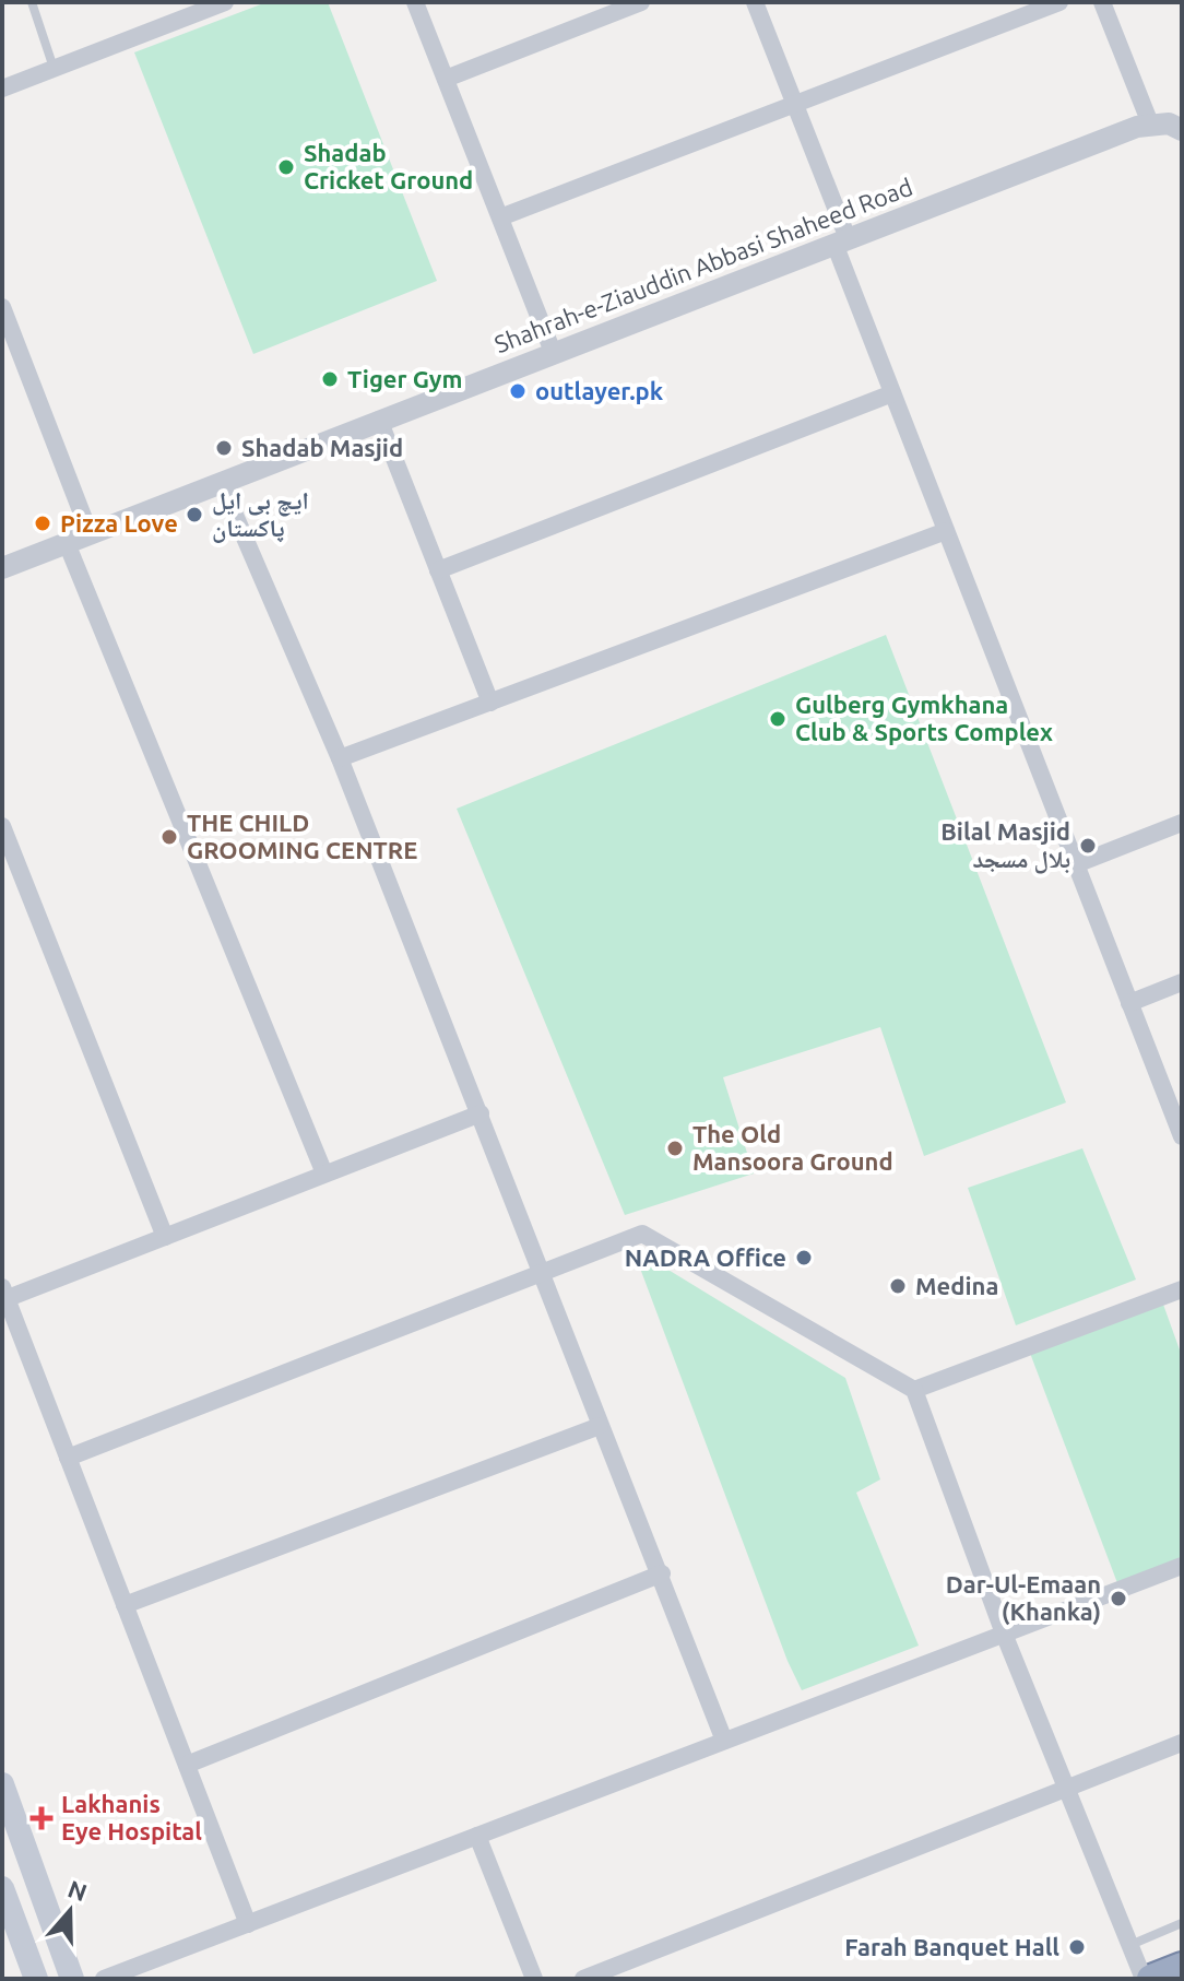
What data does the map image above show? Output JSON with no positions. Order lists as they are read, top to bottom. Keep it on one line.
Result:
{"streets":{"street":["Shahrah-e-Ziauddin Abbasi Shaheed Road"]},"places":{"other":["Shadab Cricket Ground","Tiger Gym","outlayer.pk","Shadab Masjid","ایچ بی ایل پاکستان","Pizza Love","Gulberg Gymkhana Club & Sports Complex","THE CHILD GROOMING CENTRE","Bilal Masjid بلال مسجد","The Old Mansoora Ground","NADRA Office","Medina","Dar-Ul-Emaan (Khanka)","Farah Banquet Hall"],"health":["Lakhanis Eye Hospital"]},"north":"top"}
